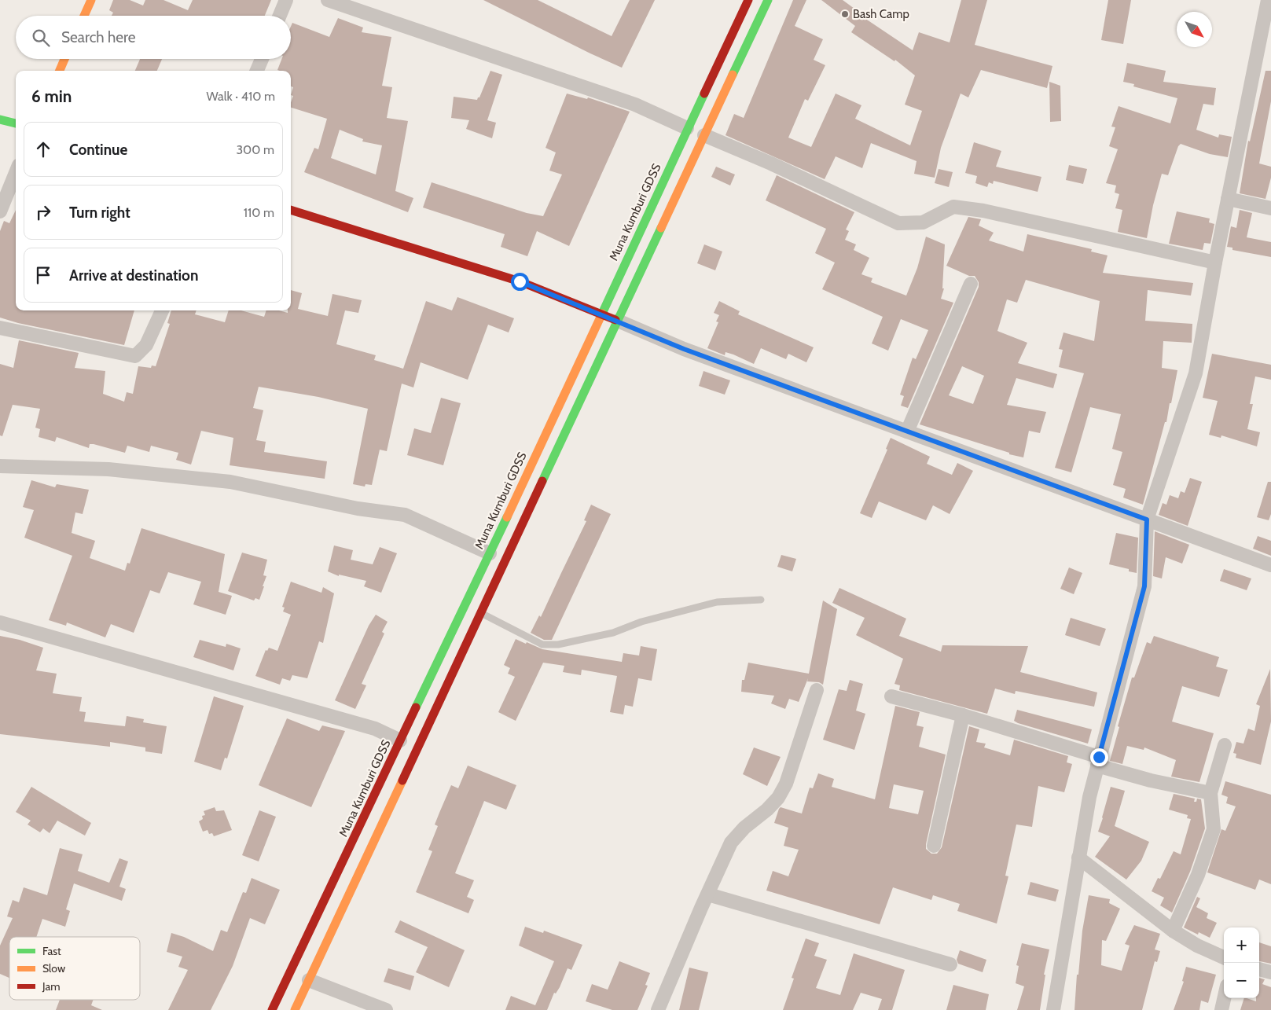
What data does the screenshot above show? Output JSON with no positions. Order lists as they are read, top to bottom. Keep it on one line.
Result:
{"streets":{"main road":["Muna Kumburi GDSS"]},"places":["Bash Camp"],"legend":["Fast","Slow","Jam"],"north":"bottom right","page":{"search":"Search here","heading":["6 min","Walk · 410 m"],"list":[["Continue","300 m"],["Turn right","110 m"],"Arrive at destination"],"map_buttons":["+","−"]}}
